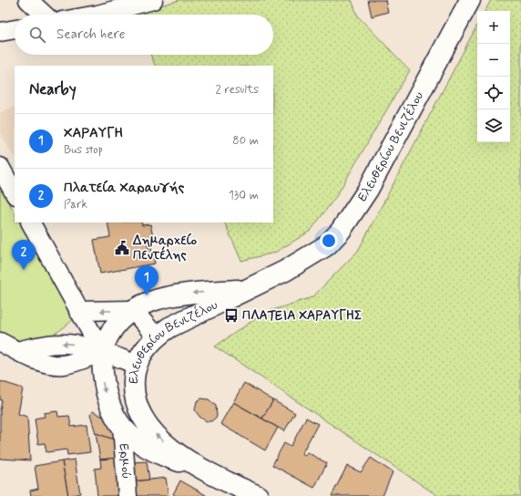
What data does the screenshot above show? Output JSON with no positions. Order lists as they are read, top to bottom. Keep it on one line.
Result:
{"streets":{"main road":["Ελευθερίου Βενιζέλου"],"street":["Ερμού"]},"crossings":[["Ελευθερίου Βενιζέλου","Ερμού"]],"places":{"public building":["Δημαρχείο Πεντέλης"],"bus stop":["ΠΛΑΤΕΙΑ ΧΑΡΑΥΓΗΣ"]},"page":{"map_buttons":["+","−"],"search":"Search here","heading":["Nearby","2 results"],"list":[{"mark":"1","name":"ΧΑΡΑΥΓΗ","note":"Bus stop","value":"80 m"},{"mark":"2","name":"Πλατεία Χαραυγής","note":"Park","value":"130 m"}],"pins":["2","1"]}}
